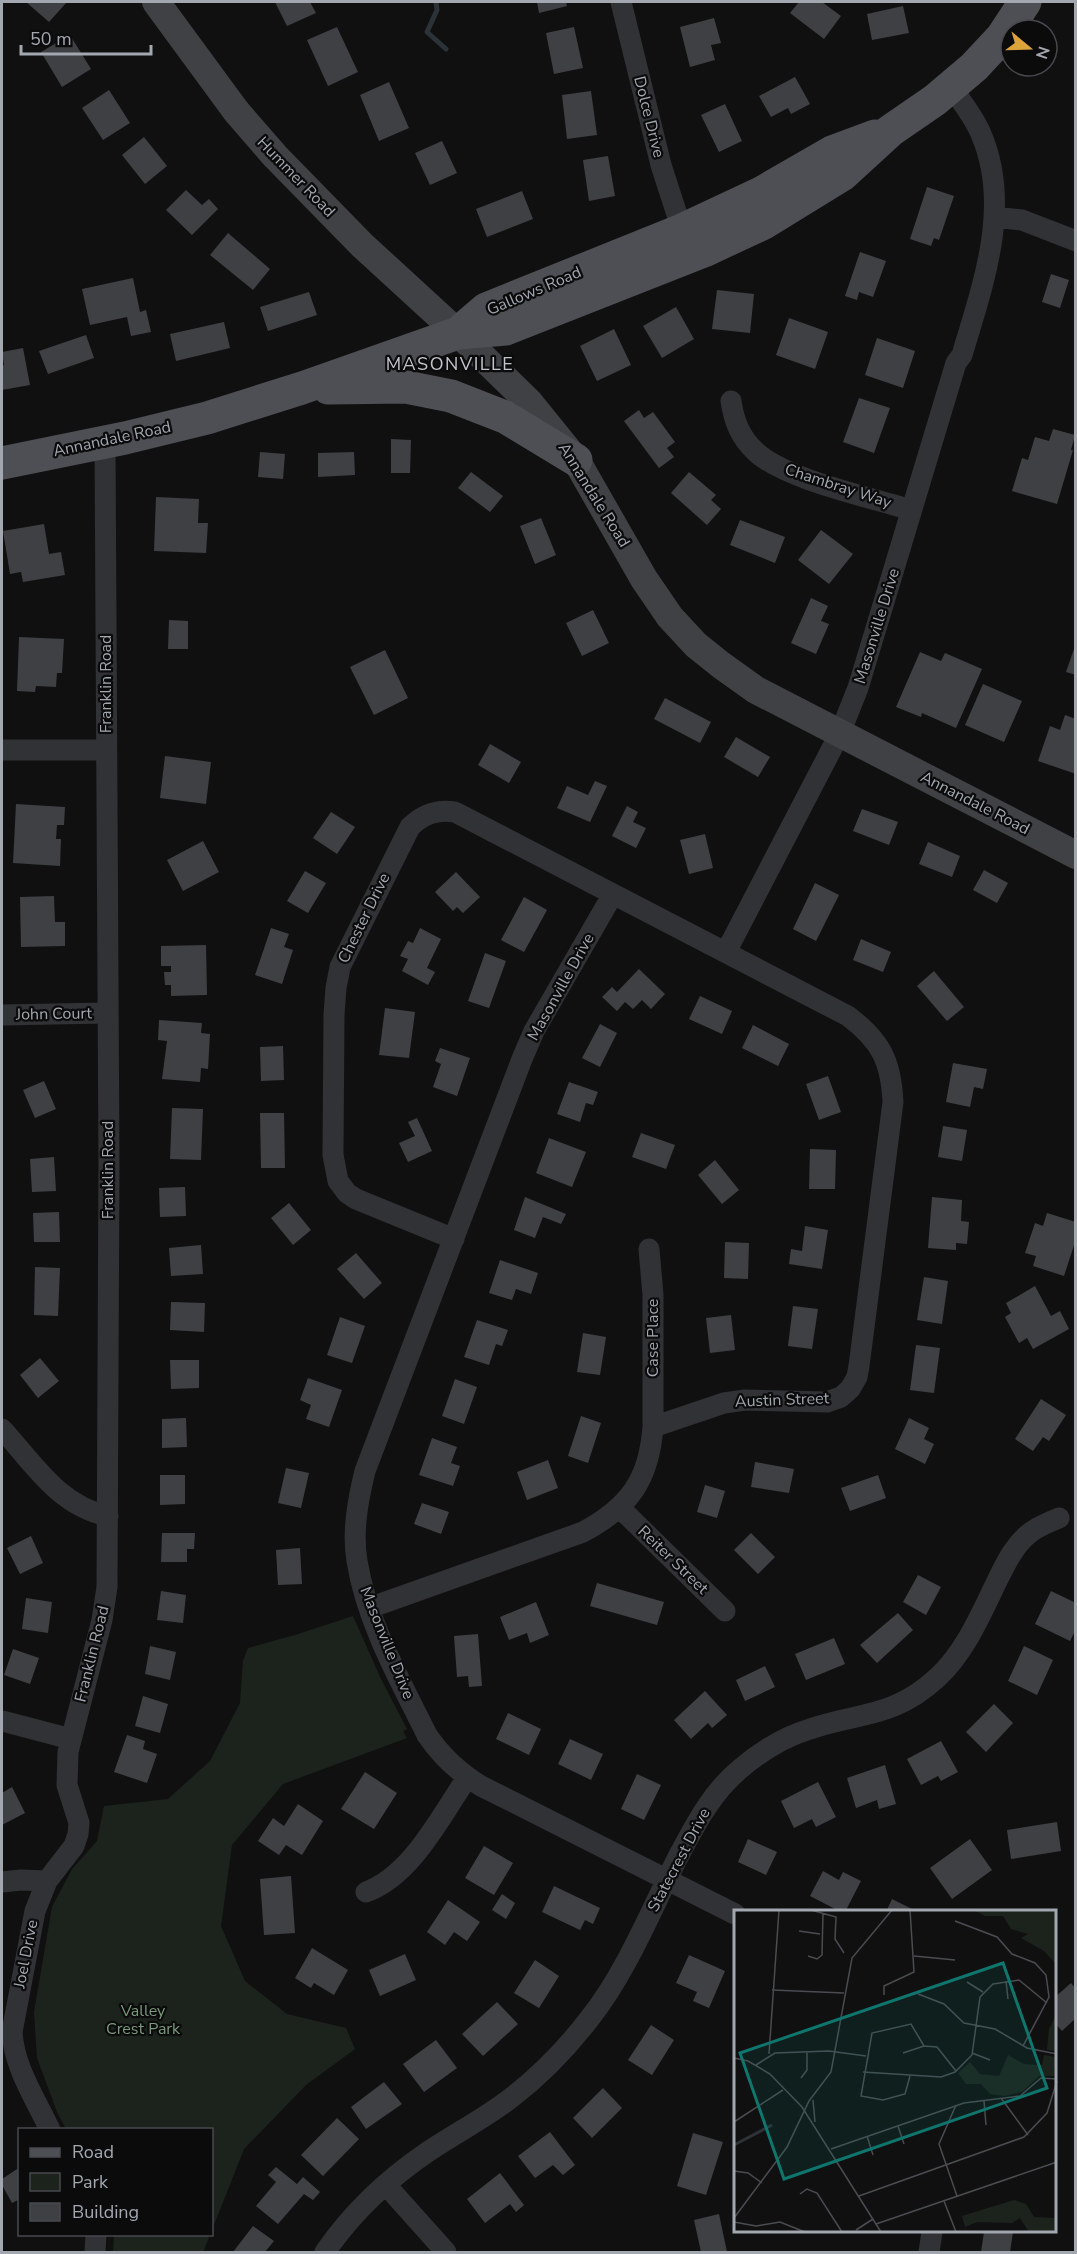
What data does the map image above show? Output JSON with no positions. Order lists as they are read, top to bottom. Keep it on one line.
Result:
{"streets":{"main road":["Hummer Road","Gallows Road","Annandale Road"],"street":["Dolce Drive","Chambray Way","Masonville Drive","Franklin Road","Chester Drive","John Court","Case Place","Austin Street","Reiter Street","Statecrest Drive","Joel Drive"]},"crossings":[["Dolce Drive","Gallows Road"],["Hummer Road","Gallows Road"],["Hummer Road","Annandale Road"],["Gallows Road","Annandale Road"],["Gallows Road","Masonville Drive"],["Annandale Road","Masonville Drive"],["Annandale Road","Franklin Road"],["Chambray Way","Masonville Drive"],["Masonville Drive","Chester Drive"],["Masonville Drive","Austin Street"],["Masonville Drive","Statecrest Drive"],["Franklin Road","John Court"],["Franklin Road","Joel Drive"],["Case Place","Austin Street"]],"districts":["MASONVILLE"],"parks":["Valley Crest Park"],"legend":["Road","Park","Building"],"scale_bar":"50 m","north":"right"}
